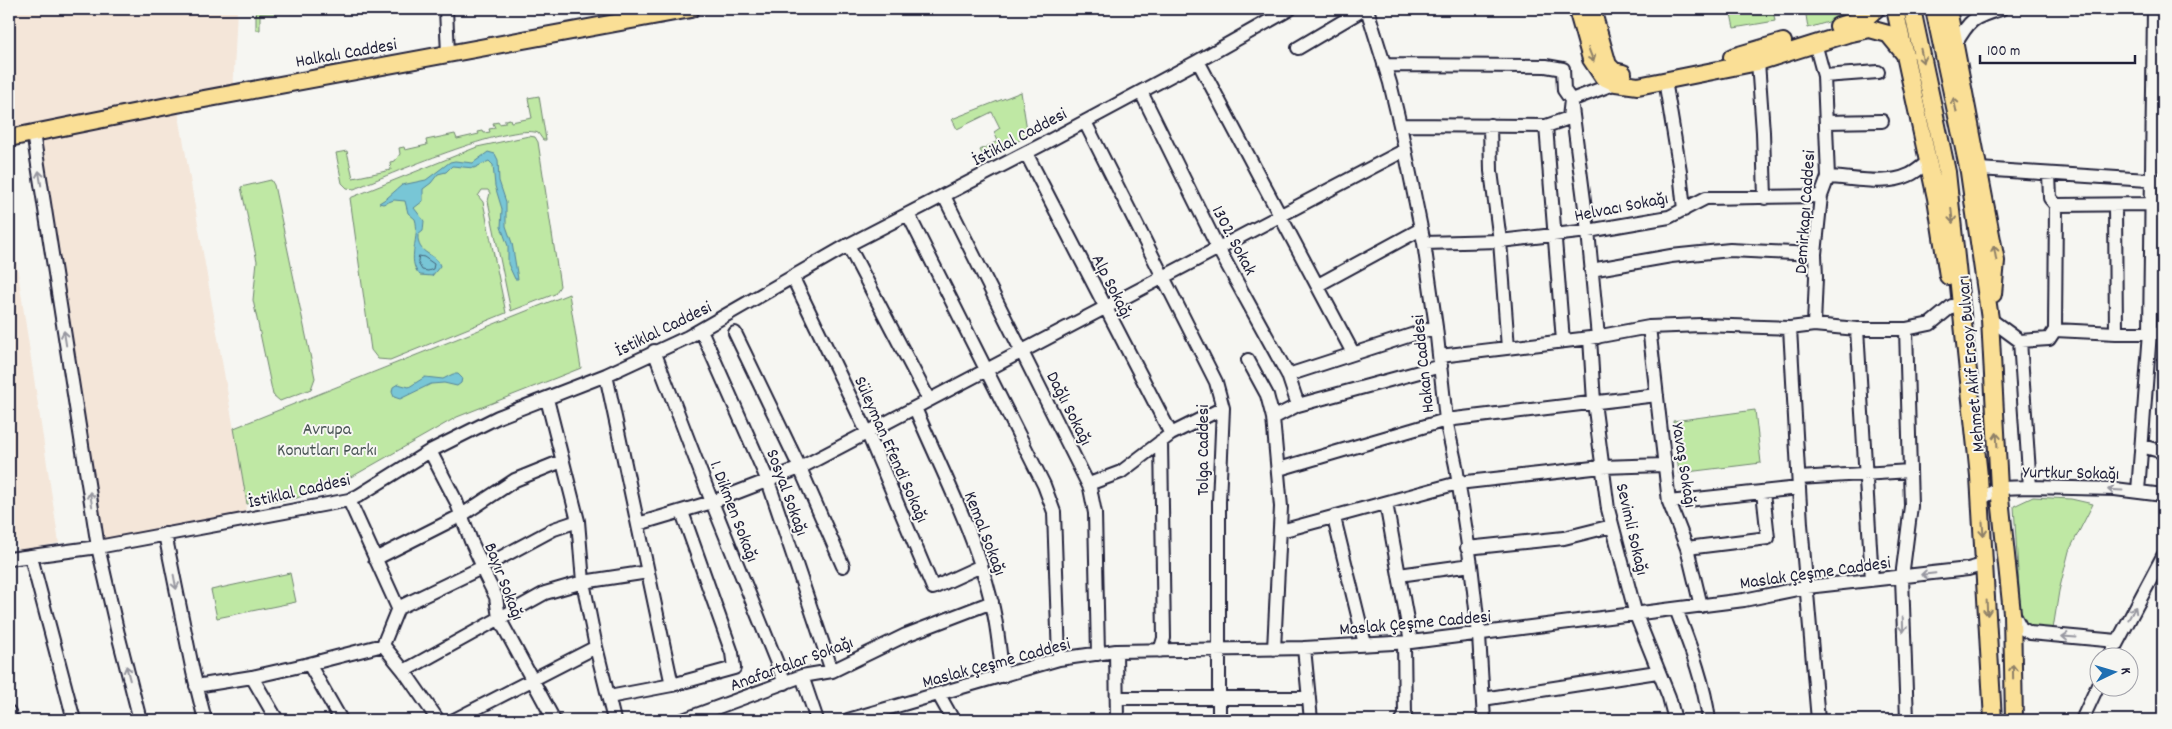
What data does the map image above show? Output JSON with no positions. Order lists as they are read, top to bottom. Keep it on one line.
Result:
{"streets":{"main road":["Halkalı Caddesi","Mehmet Akif Ersoy Bulvarı"],"street":["İstiklal Caddesi","Helvacı Sokağı","Demirkapı Caddesi","1302. Sokak","Alp Sokağı","Hakan Caddesi","Dağlı Sokağı","Süleyman Efendi Sokağı","Tolga Caddesi","Yavaş Sokağı","Yurtkur Sokağı","Sosyal Sokağı","1. Dikmen Sokağı","Sevimli Sokağı","Kemal Sokağı","Maslak Çeşme Caddesi","Bayır Sokağı","Anafartalar Sokağı"]},"crossings":[["İstiklal Caddesi","1302. Sokak"],["İstiklal Caddesi","Alp Sokağı"],["İstiklal Caddesi","Dağlı Sokağı"],["İstiklal Caddesi","Süleyman Efendi Sokağı"],["İstiklal Caddesi","Tolga Caddesi"],["İstiklal Caddesi","Sosyal Sokağı"],["İstiklal Caddesi","1. Dikmen Sokağı"],["İstiklal Caddesi","Bayır Sokağı"],["Helvacı Sokağı","Demirkapı Caddesi"],["Helvacı Sokağı","Hakan Caddesi"],["Helvacı Sokağı","Sevimli Sokağı"],["Alp Sokağı","Maslak Çeşme Caddesi"],["Hakan Caddesi","Sevimli Sokağı"],["Hakan Caddesi","Maslak Çeşme Caddesi"],["Mehmet Akif Ersoy Bulvarı","Yurtkur Sokağı"],["Mehmet Akif Ersoy Bulvarı","Maslak Çeşme Caddesi"],["Dağlı Sokağı","Maslak Çeşme Caddesi"],["Süleyman Efendi Sokağı","Kemal Sokağı"],["Tolga Caddesi","Maslak Çeşme Caddesi"],["Yavaş Sokağı","Maslak Çeşme Caddesi"],["Sosyal Sokağı","Anafartalar Sokağı"],["1. Dikmen Sokağı","Anafartalar Sokağı"],["Sevimli Sokağı","Maslak Çeşme Caddesi"],["Kemal Sokağı","Maslak Çeşme Caddesi"],["Kemal Sokağı","Anafartalar Sokağı"]],"one_way":["Yurtkur Sokağı"],"parks":["Avrupa Konutları Parkı"],"scale_bar":"100 m","north":"right"}
